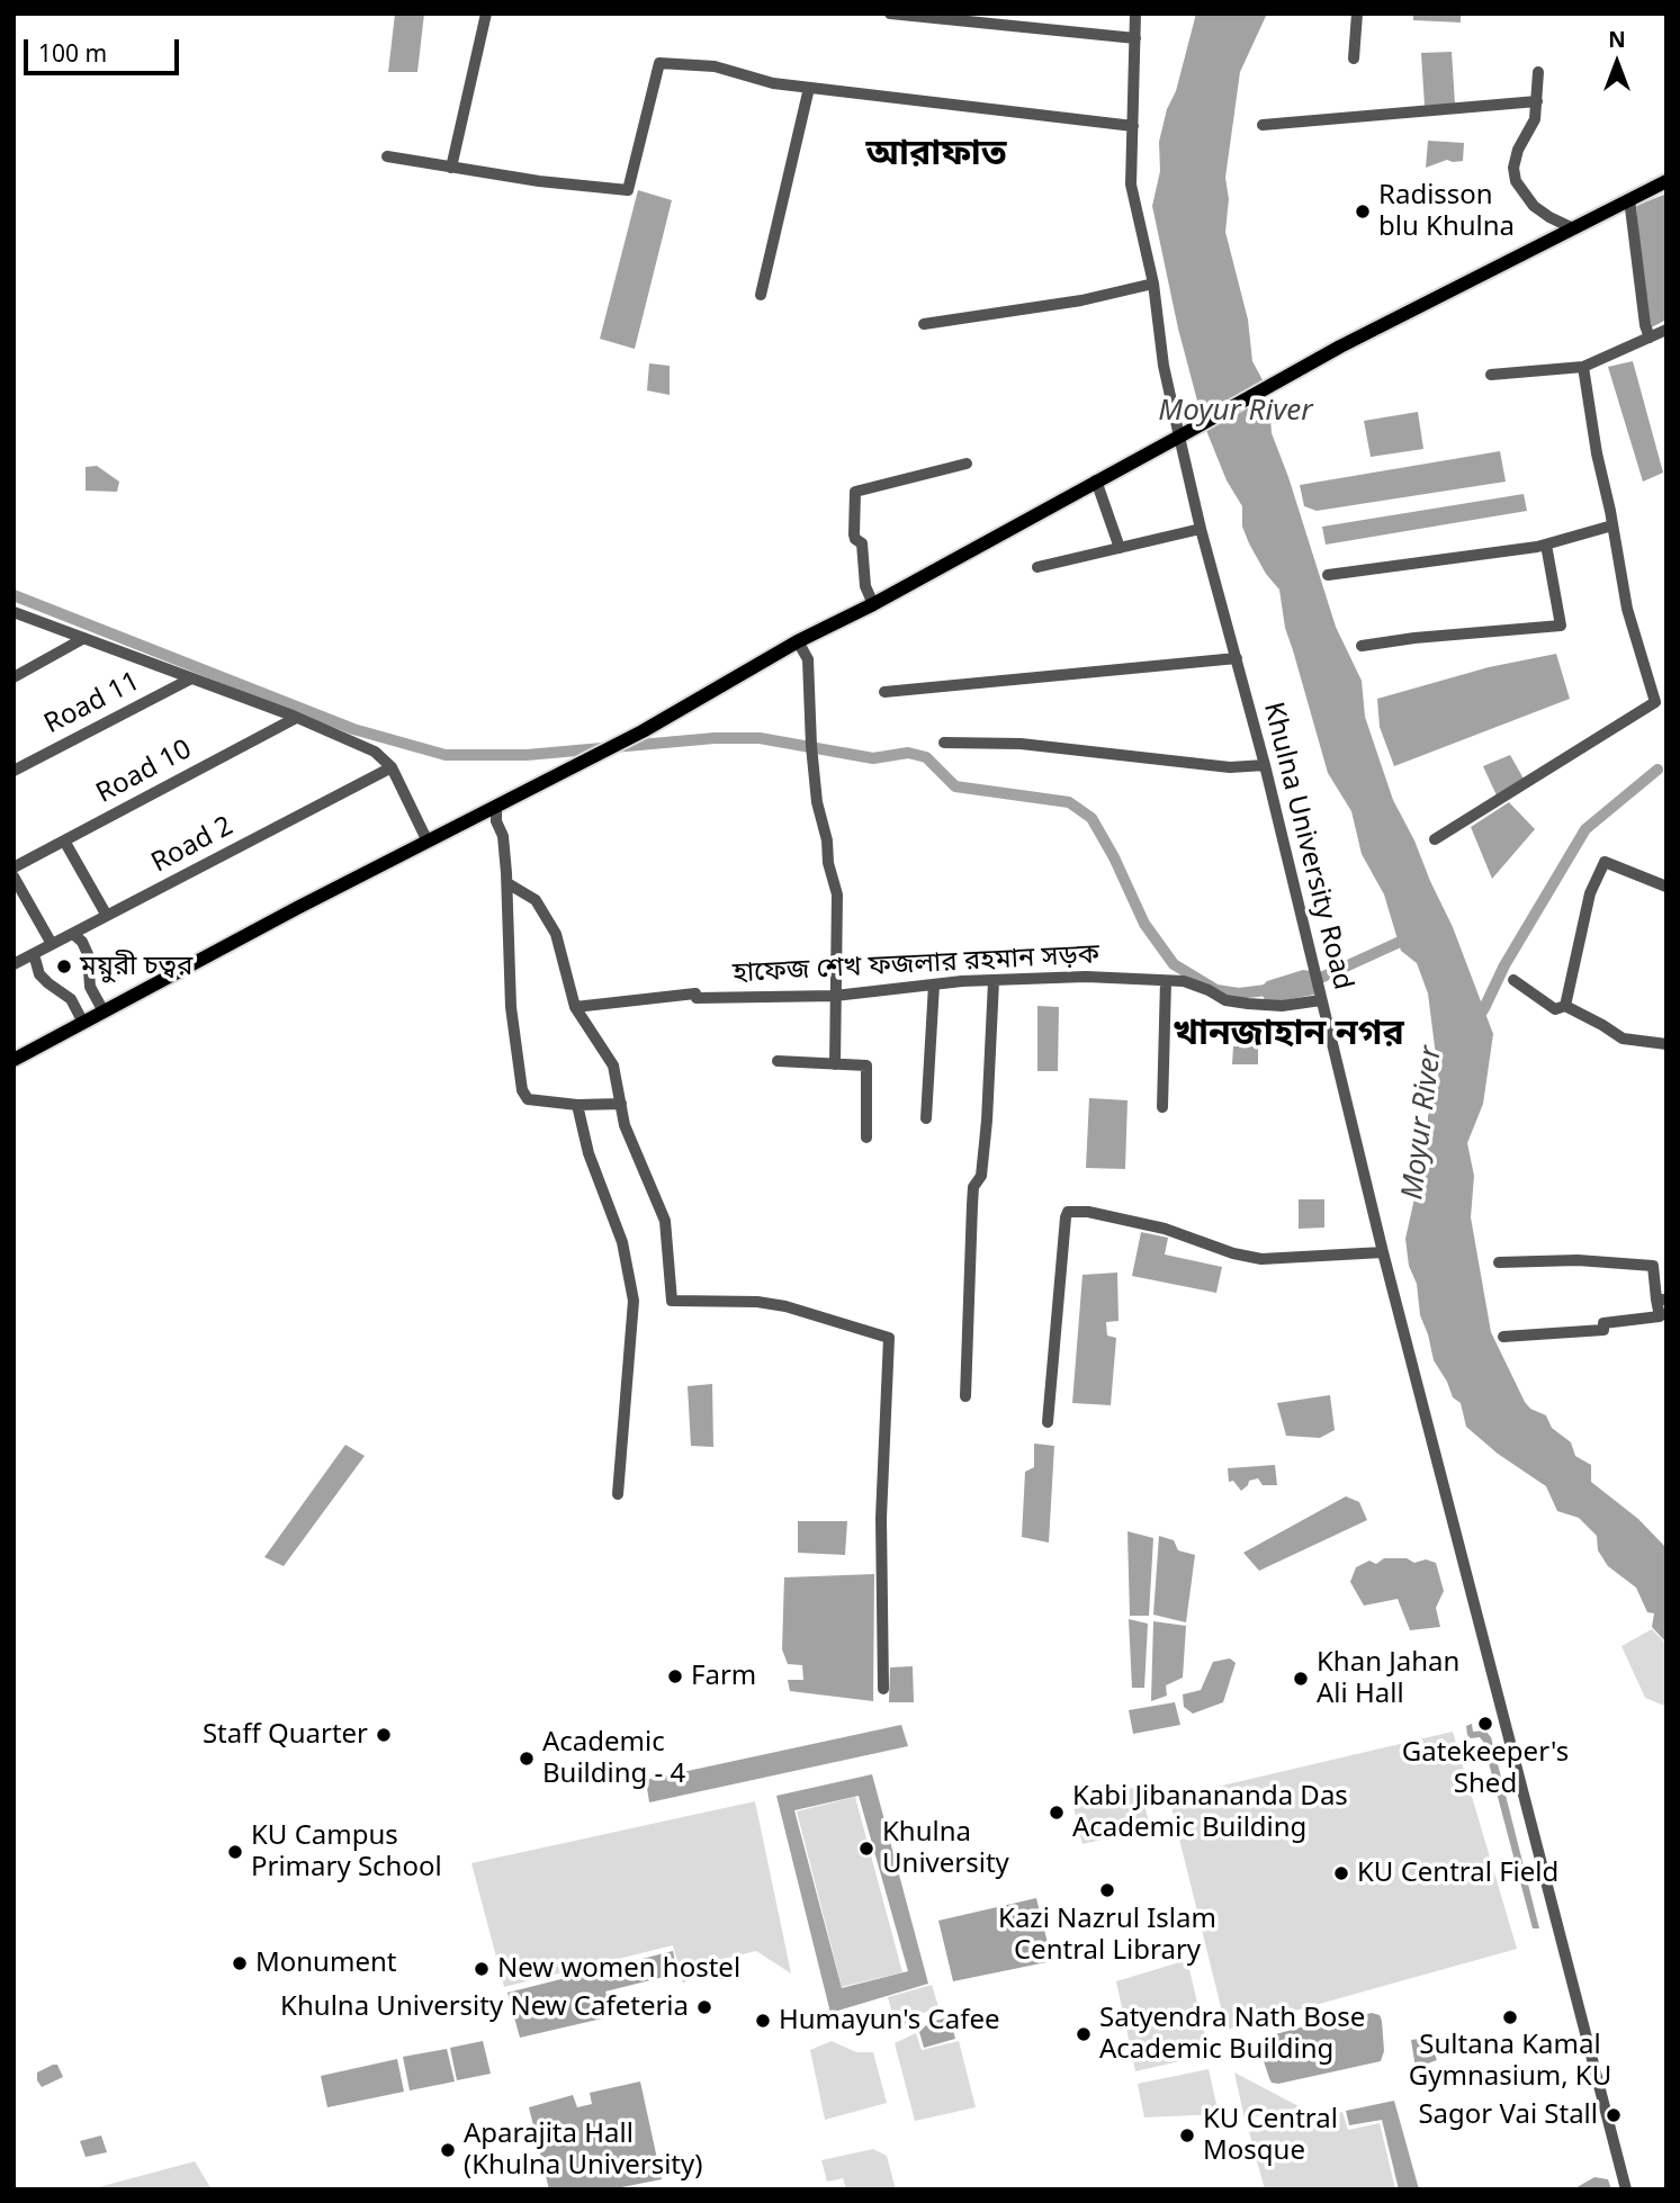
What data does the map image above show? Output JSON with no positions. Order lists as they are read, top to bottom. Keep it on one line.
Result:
{"streets":{"street":["Road 11","Road 10","Road 2","Khulna University Road","হাফেজ শেখ ফজলার রহমান সড়ক"]},"crossings":[["Khulna University Road","হাফেজ শেখ ফজলার রহমান সড়ক"]],"districts":["আরাফাত","খানজাহান নগর"],"water":["Moyur River"],"places":["Radisson blu Khulna","ময়ুরী চত্বর","Farm","Khan Jahan Ali Hall","Gatekeeper's Shed","Staff Quarter","Academic Building - 4","Kabi Jibanananda Das Academic Building","Khulna University","KU Campus Primary School","KU Central Field","Kazi Nazrul Islam Central Library","Monument","New women hostel","Khulna University New Cafeteria","Sultana Kamal Gymnasium, KU","Humayun's Cafee","Satyendra Nath Bose Academic Building","Sagor Vai Stall","KU Central Mosque","Aparajita Hall (Khulna University)"],"scale_bar":"100 m","north":"top"}
